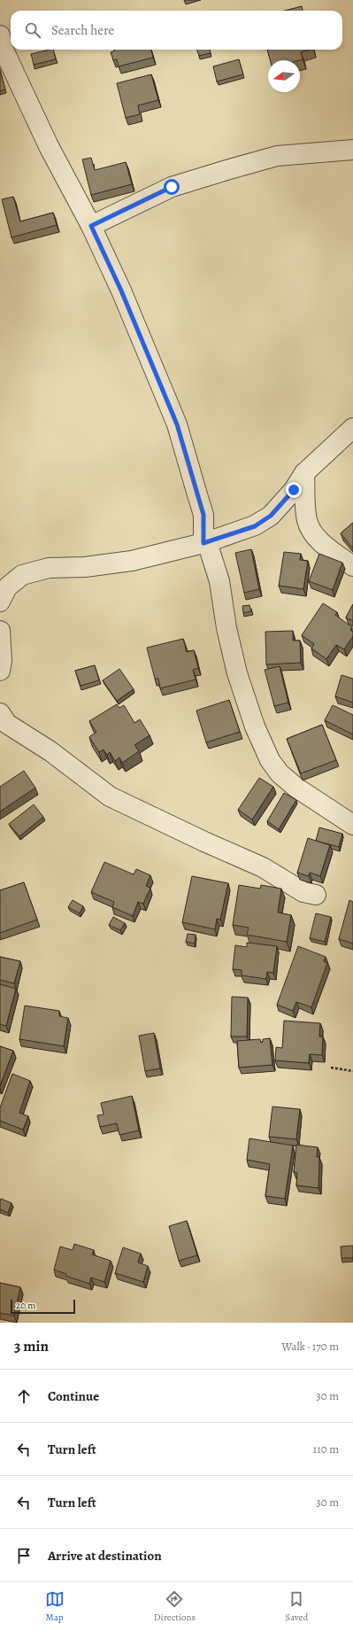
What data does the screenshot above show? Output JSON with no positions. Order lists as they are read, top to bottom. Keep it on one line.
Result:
{"scale_bar":"20 m","north":"left","page":{"search":"Search here","scale":"20 m","heading":["3 min","Walk · 170 m"],"list":[["Continue","30 m"],["Turn left","110 m"],["Turn left","30 m"],"Arrive at destination"],"nav":["Map","Directions","Saved"]}}
